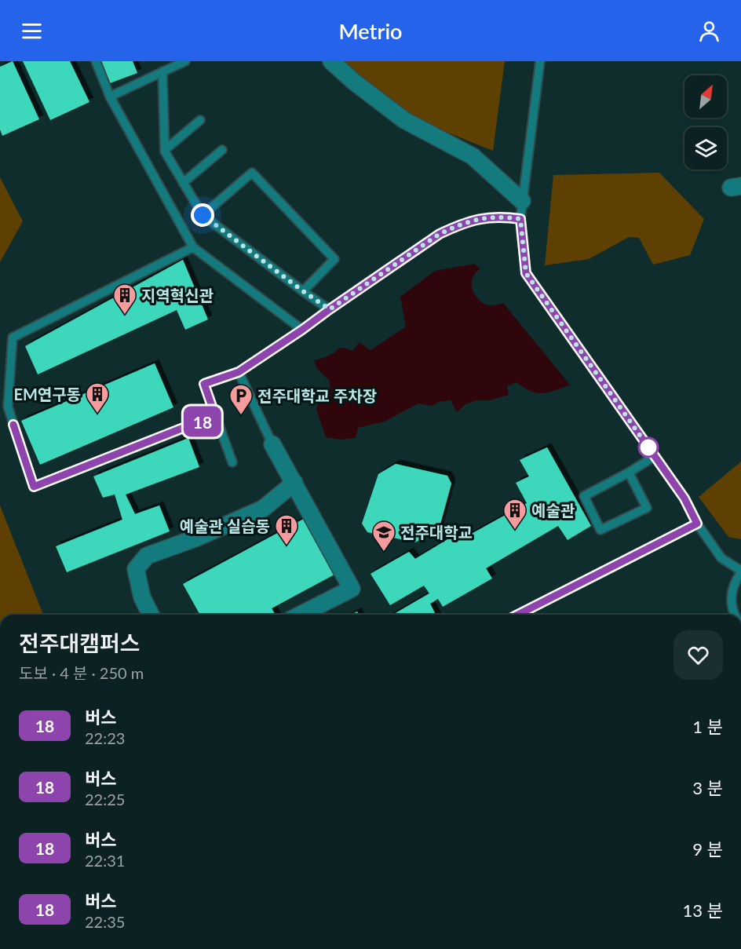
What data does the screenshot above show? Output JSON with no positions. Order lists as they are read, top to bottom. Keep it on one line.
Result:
{"places":{"building":["지역혁신관","EM연구동","예술관","예술관 실습동"],"parking":["전주대학교 주차장"],"school or university":["전주대학교"]},"lines":["bus line 18"],"north":"top right","page":{"header":"Metrio","on_map":"18","heading":["전주대캠퍼스","도보 · 4 분 · 250 m"],"list":[{"mark":"18","name":"버스","note":"22:23","value":"1 분"},{"mark":"18","name":"버스","note":"22:25","value":"3 분"},{"mark":"18","name":"버스","note":"22:31","value":"9 분"},{"mark":"18","name":"버스","note":"22:35","value":"13 분"}]}}
